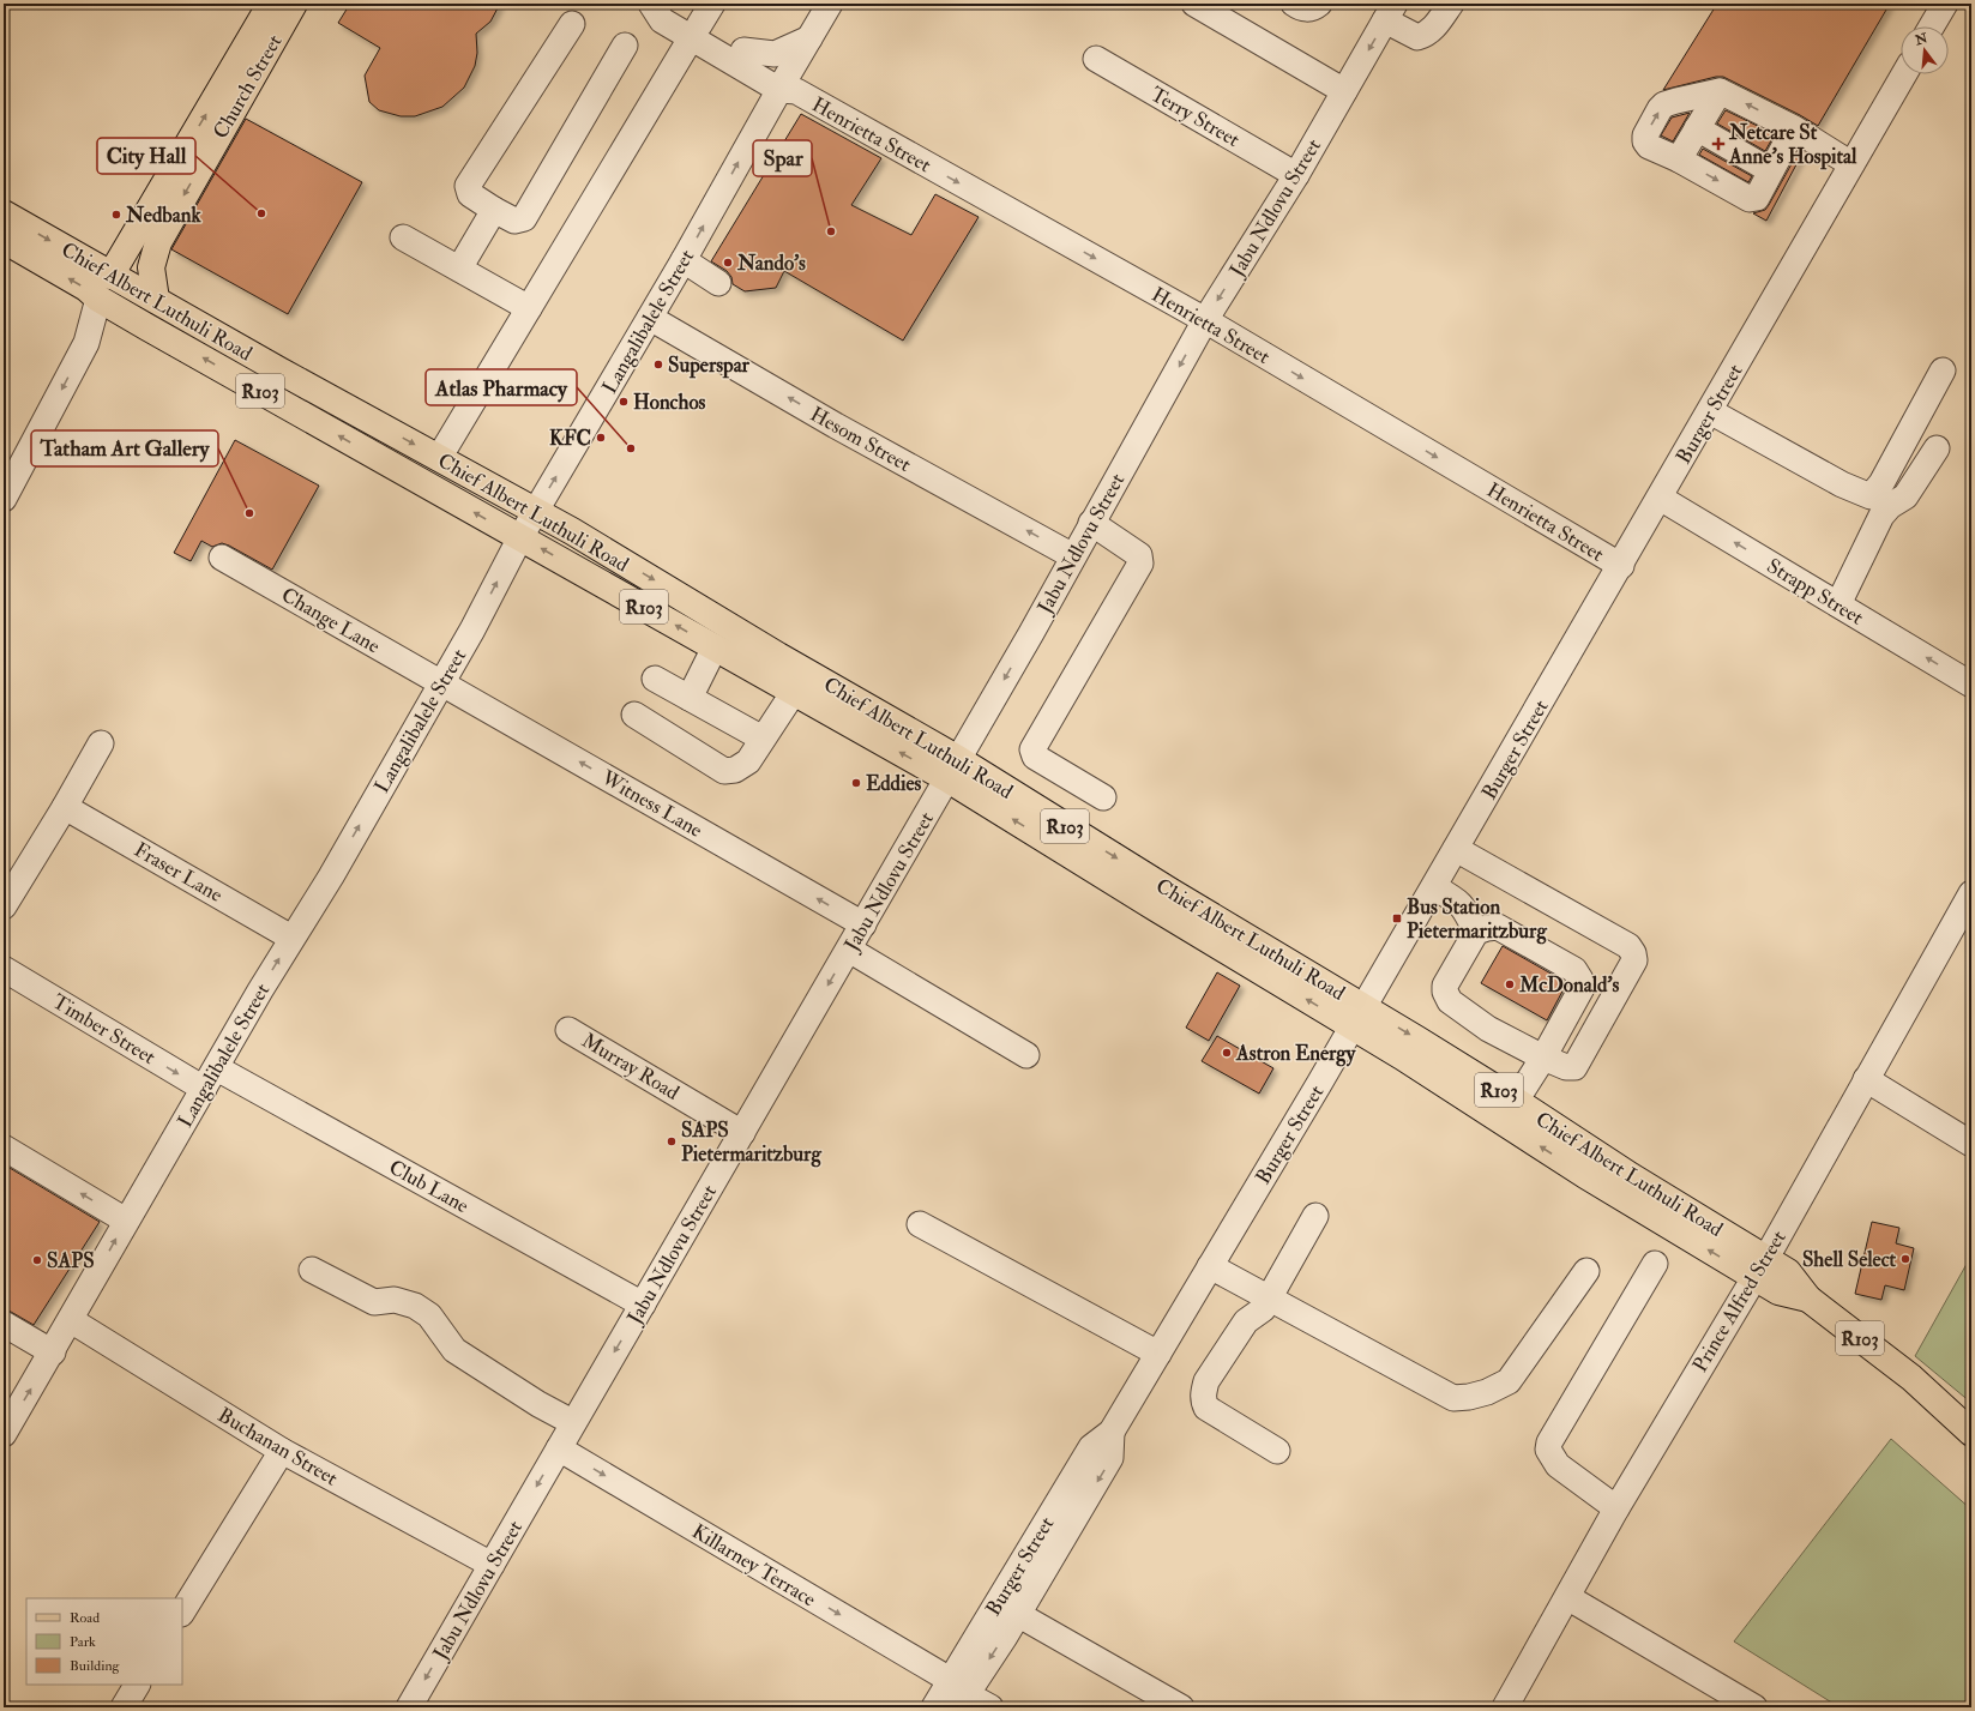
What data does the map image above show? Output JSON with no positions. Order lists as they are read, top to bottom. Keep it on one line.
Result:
{"streets":{"main road":["Church Street","Chief Albert Luthuli Road","R103"],"street":["Terry Street","Henrietta Street","Jabu Ndlovu Street","Langalibalele Street","Burger Street","Hesom Street","Strapp Street","Change Lane","Witness Lane","Fraser Lane","Timber Street","Murray Road","Club Lane","Prince Alfred Street","Buchanan Street","Killarney Terrace"]},"crossings":[["Church Street","Chief Albert Luthuli Road"],["Terry Street","Jabu Ndlovu Street"],["Henrietta Street","Jabu Ndlovu Street"],["Henrietta Street","Langalibalele Street"],["Henrietta Street","Burger Street"],["Jabu Ndlovu Street","Chief Albert Luthuli Road"],["Jabu Ndlovu Street","Hesom Street"],["Jabu Ndlovu Street","Witness Lane"],["Jabu Ndlovu Street","Murray Road"],["Jabu Ndlovu Street","Club Lane"],["Jabu Ndlovu Street","Buchanan Street"],["Jabu Ndlovu Street","Killarney Terrace"],["Chief Albert Luthuli Road","Langalibalele Street"],["Chief Albert Luthuli Road","Burger Street"],["Chief Albert Luthuli Road","Prince Alfred Street"],["Langalibalele Street","Hesom Street"],["Langalibalele Street","Change Lane"],["Langalibalele Street","Witness Lane"],["Langalibalele Street","Fraser Lane"],["Langalibalele Street","Timber Street"],["Langalibalele Street","Club Lane"],["Langalibalele Street","Buchanan Street"],["Burger Street","Strapp Street"],["Burger Street","Killarney Terrace"],["Change Lane","Witness Lane"]],"one_way":["Henrietta Street","Jabu Ndlovu Street","Hesom Street","Witness Lane","Killarney Terrace"],"places":{"health":["Netcare St Anne's Hospital"],"other":["City Hall","Nedbank","Spar","Nando's","Superspar","Honchos","KFC","Atlas Pharmacy","Tatham Art Gallery","Eddies","McDonald's","Astron Energy","SAPS Pietermaritzburg","Shell Select","SAPS"],"transit":["Bus Station Pietermaritzburg"]},"legend":["Road","Park","Building"],"north":"top"}
